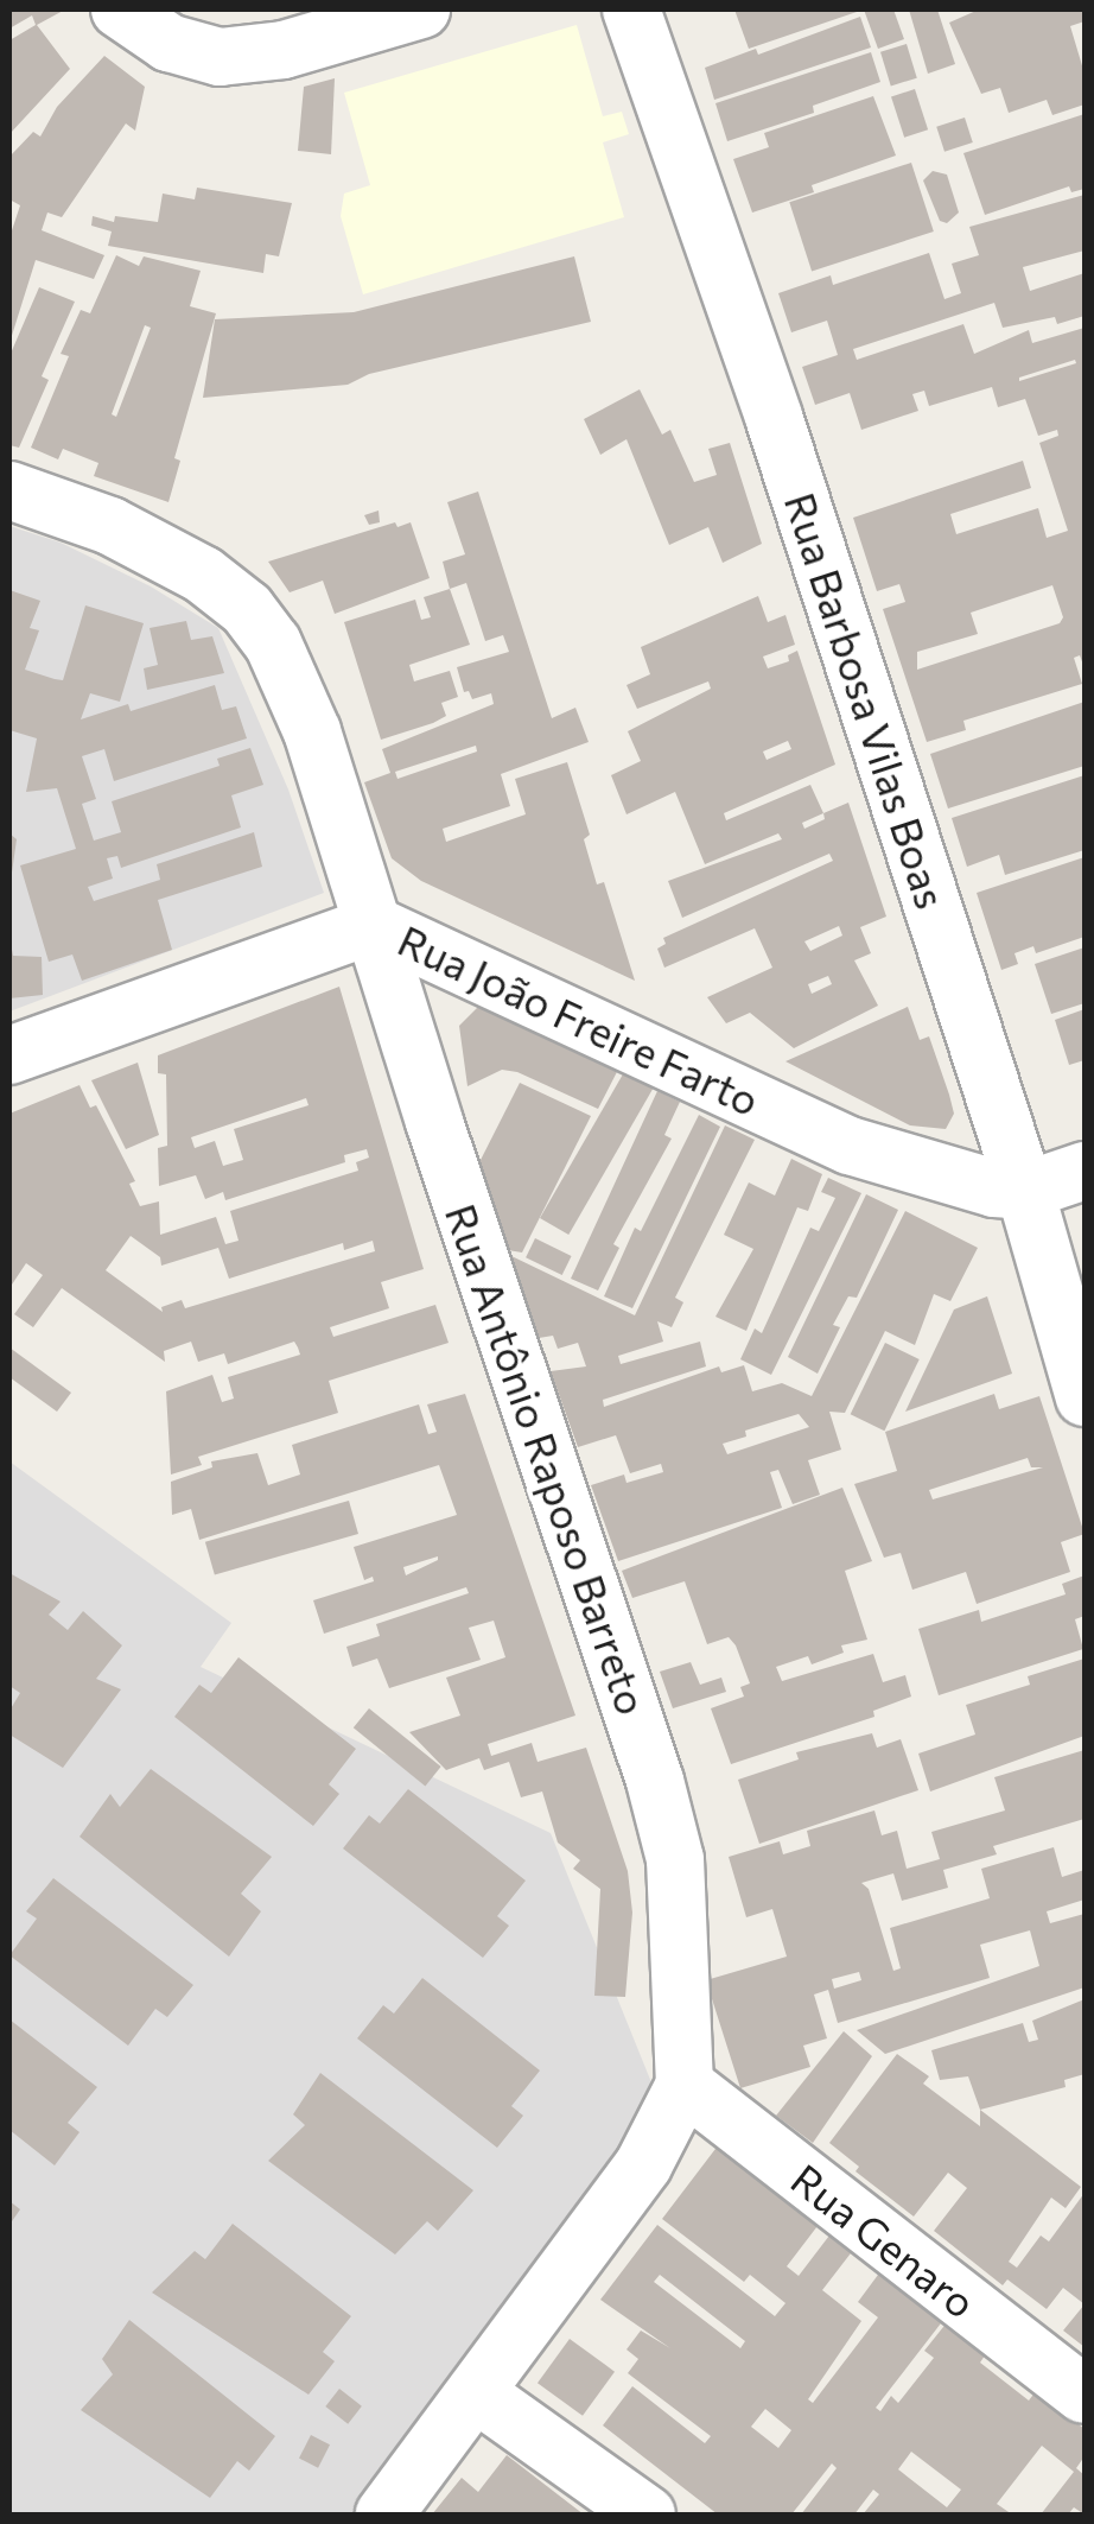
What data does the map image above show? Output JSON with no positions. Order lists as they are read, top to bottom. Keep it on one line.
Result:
{"streets":{"street":["Rua Barbosa Vilas Boas","Rua João Freire Farto","Rua Antônio Raposo Barreto","Rua Genaro"]},"crossings":[["Rua Barbosa Vilas Boas","Rua João Freire Farto"],["Rua João Freire Farto","Rua Antônio Raposo Barreto"],["Rua Antônio Raposo Barreto","Rua Genaro"]]}
